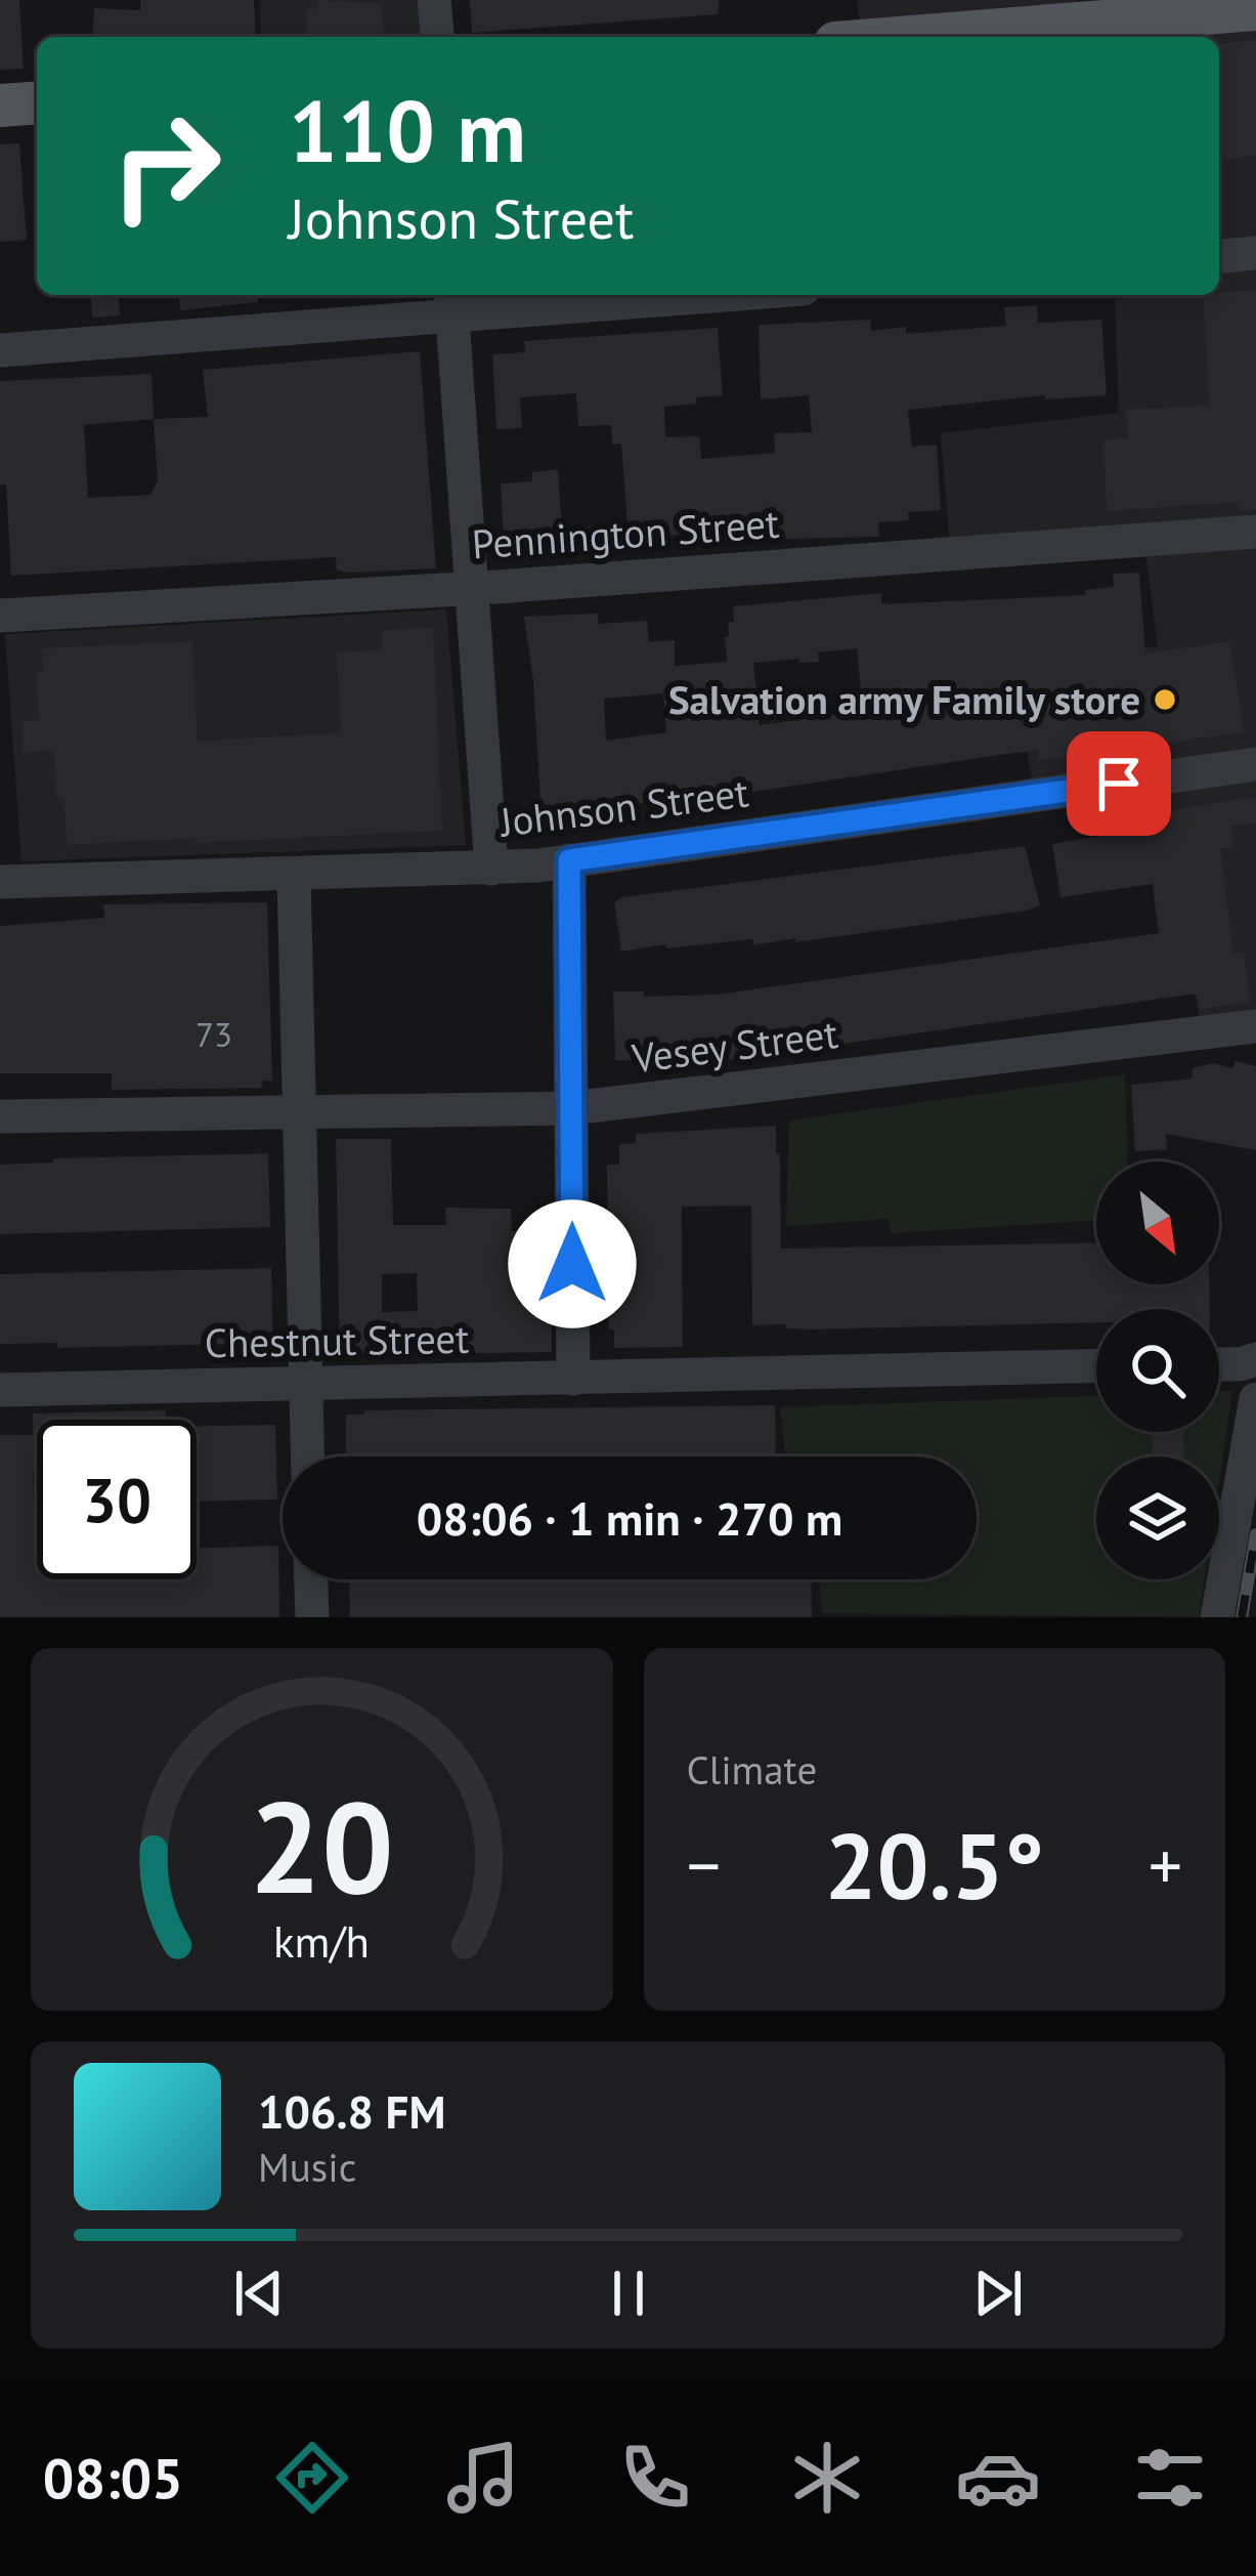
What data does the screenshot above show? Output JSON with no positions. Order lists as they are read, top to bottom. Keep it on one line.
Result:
{"streets":{"street":["Pennington Street","Johnson Street","Vesey Street","Chestnut Street"]},"places":["Salvation army Family store"],"house_numbers":["73"],"north":"bottom right","page":{"turn":["110 m","Johnson Street"],"limit":"30","trip":"08:06 · 1 min · 270 m","tile":"Climate","heat":["−","20.5°","+"],"song":["106.8 FM","Music"],"tabs":"08:05","gauge":["20","km/h"]}}
